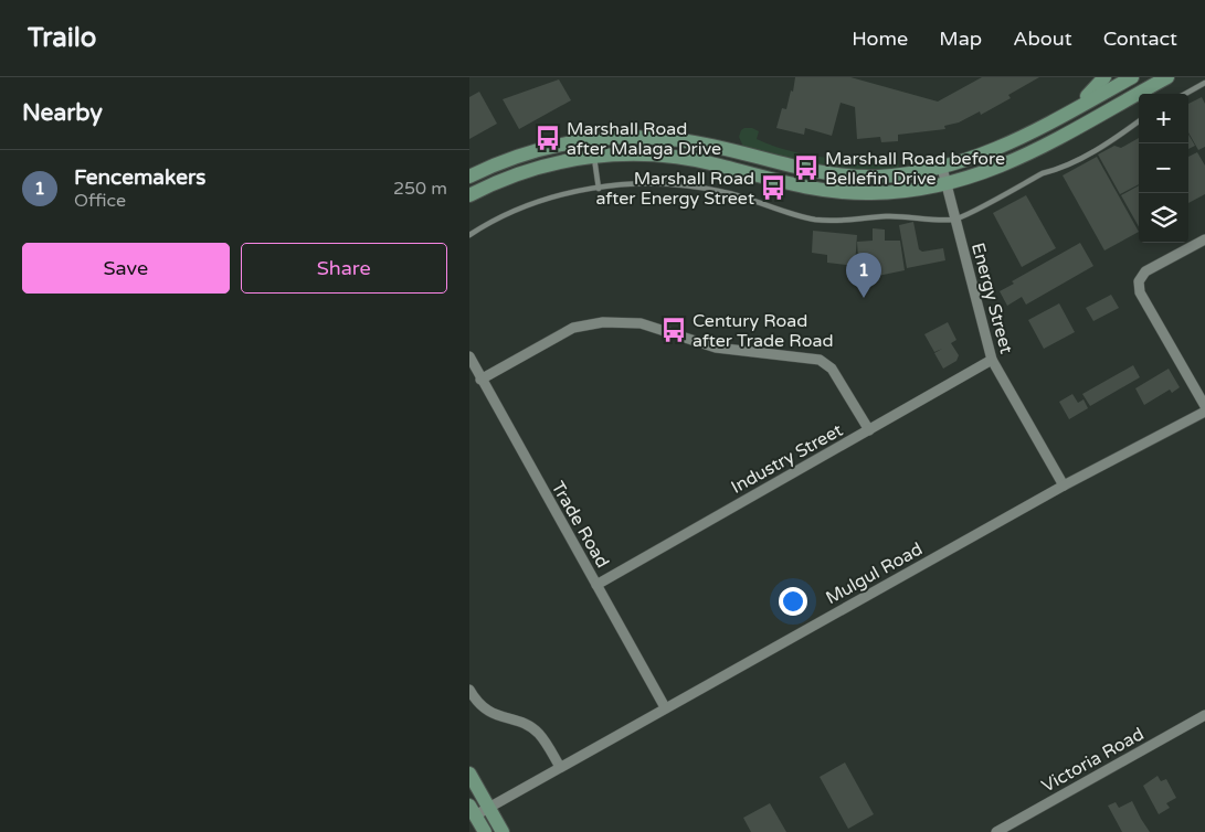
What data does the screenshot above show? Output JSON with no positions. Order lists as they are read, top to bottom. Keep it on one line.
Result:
{"streets":{"street":["Energy Street","Industry Street","Trade Road","Mulgul Road","Victoria Road"]},"crossings":[["Energy Street","Industry Street"],["Energy Street","Mulgul Road"],["Industry Street","Trade Road"],["Trade Road","Mulgul Road"]],"places":{"bus stop":["Marshall Road after Malaga Drive","Marshall Road before Bellefin Drive","Marshall Road after Energy Street","Century Road after Trade Road"]},"page":{"header":"Trailo","nav":["Home","Map","About","Contact"],"heading":"Nearby","map_buttons":["+","−"],"list":[{"mark":"1","name":"Fencemakers","note":"Office","value":"250 m"}],"buttons":["Save","Share"],"pins":"1"}}
